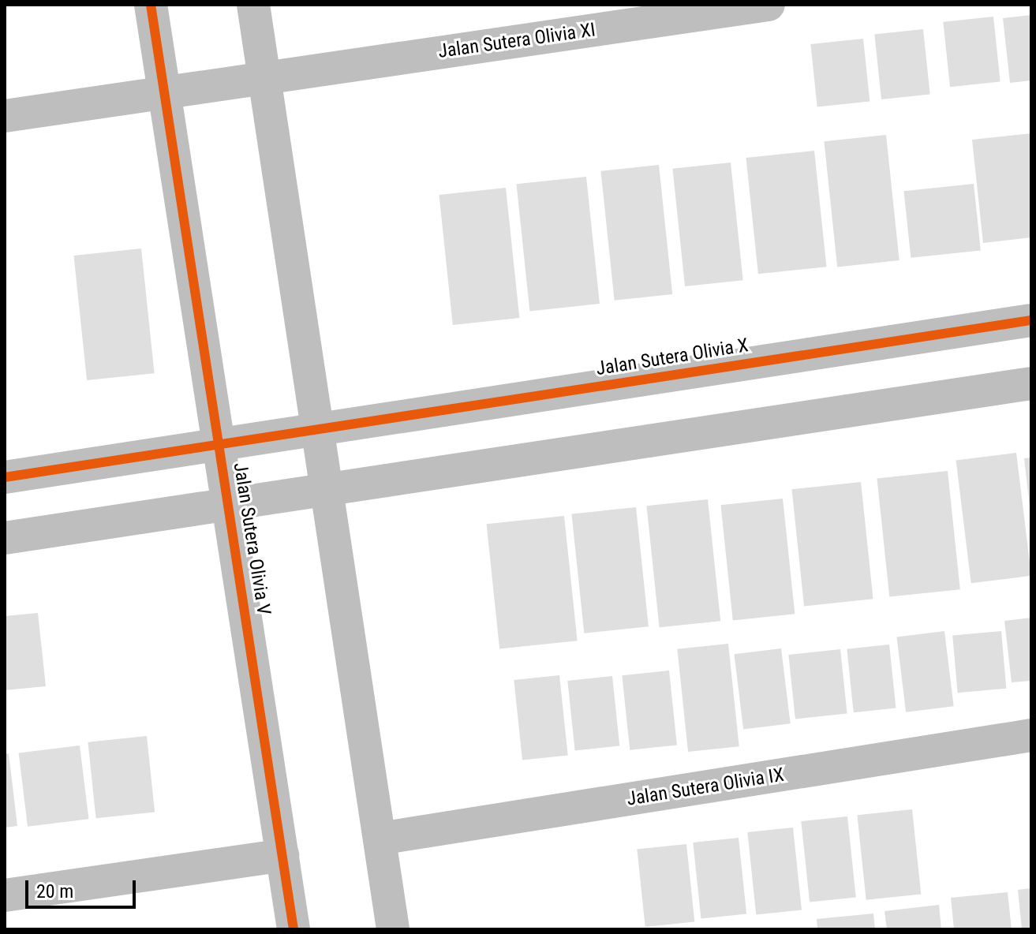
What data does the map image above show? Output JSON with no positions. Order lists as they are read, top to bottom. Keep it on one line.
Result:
{"streets":{"street":["Jalan Sutera Olivia XI","Jalan Sutera Olivia X","Jalan Sutera Olivia V","Jalan Sutera Olivia IX"]},"crossings":[["Jalan Sutera Olivia XI","Jalan Sutera Olivia V"],["Jalan Sutera Olivia X","Jalan Sutera Olivia V"]],"scale_bar":"20 m"}
